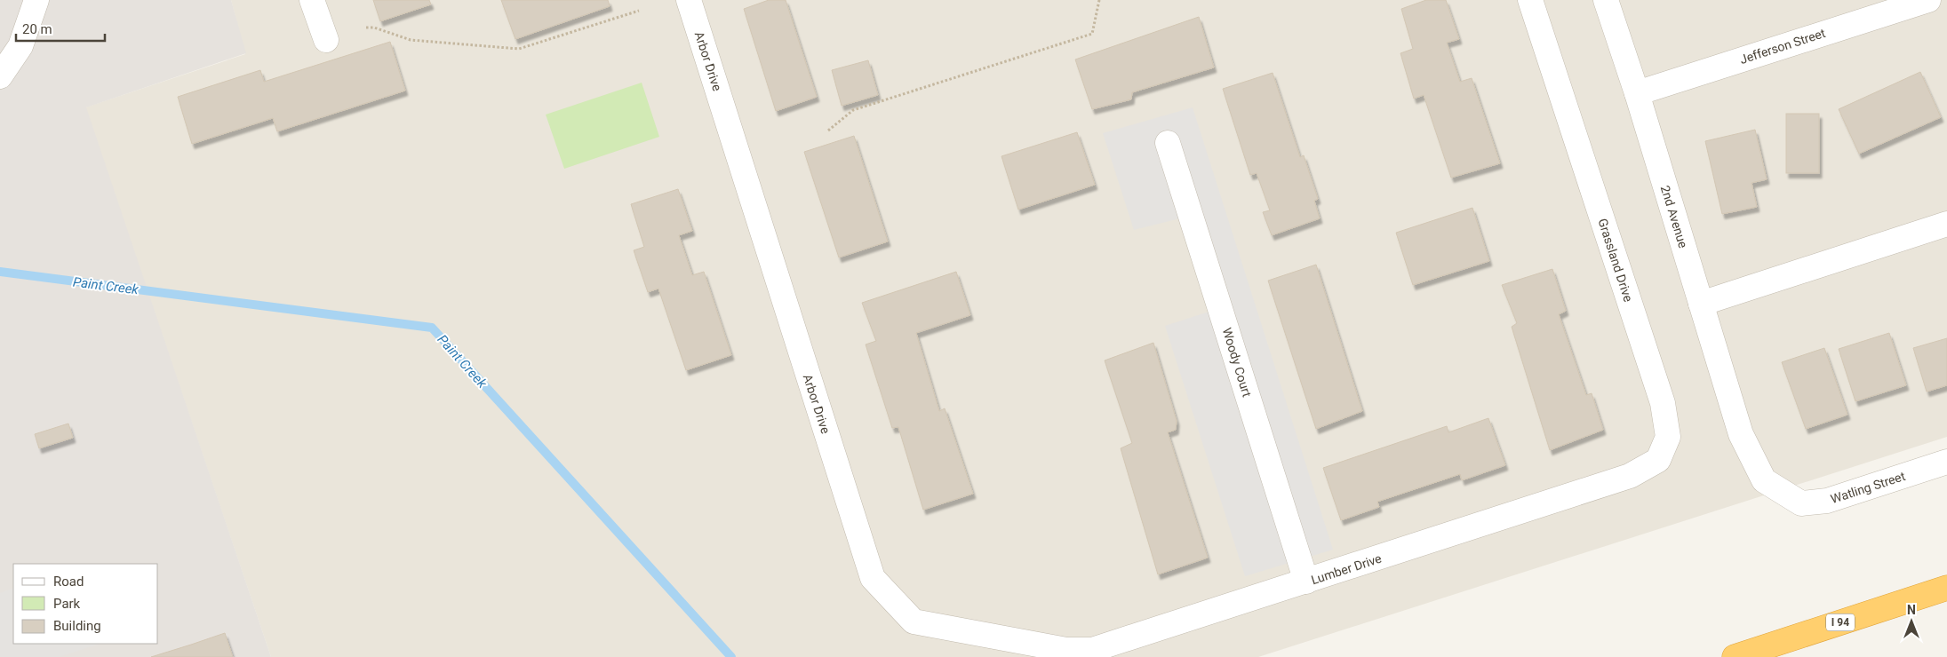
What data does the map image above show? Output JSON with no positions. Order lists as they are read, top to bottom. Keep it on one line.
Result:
{"streets":{"highway":["I 94"],"street":["Jefferson Street","Arbor Drive","2nd Avenue","Grassland Drive","Woody Court","Watling Street","Lumber Drive"]},"crossings":[["Jefferson Street","2nd Avenue"],["Arbor Drive","Lumber Drive"],["2nd Avenue","Watling Street"],["Grassland Drive","Lumber Drive"],["Woody Court","Lumber Drive"]],"water":["Paint Creek"],"legend":["Road","Park","Building"],"scale_bar":"20 m","north":"top"}
